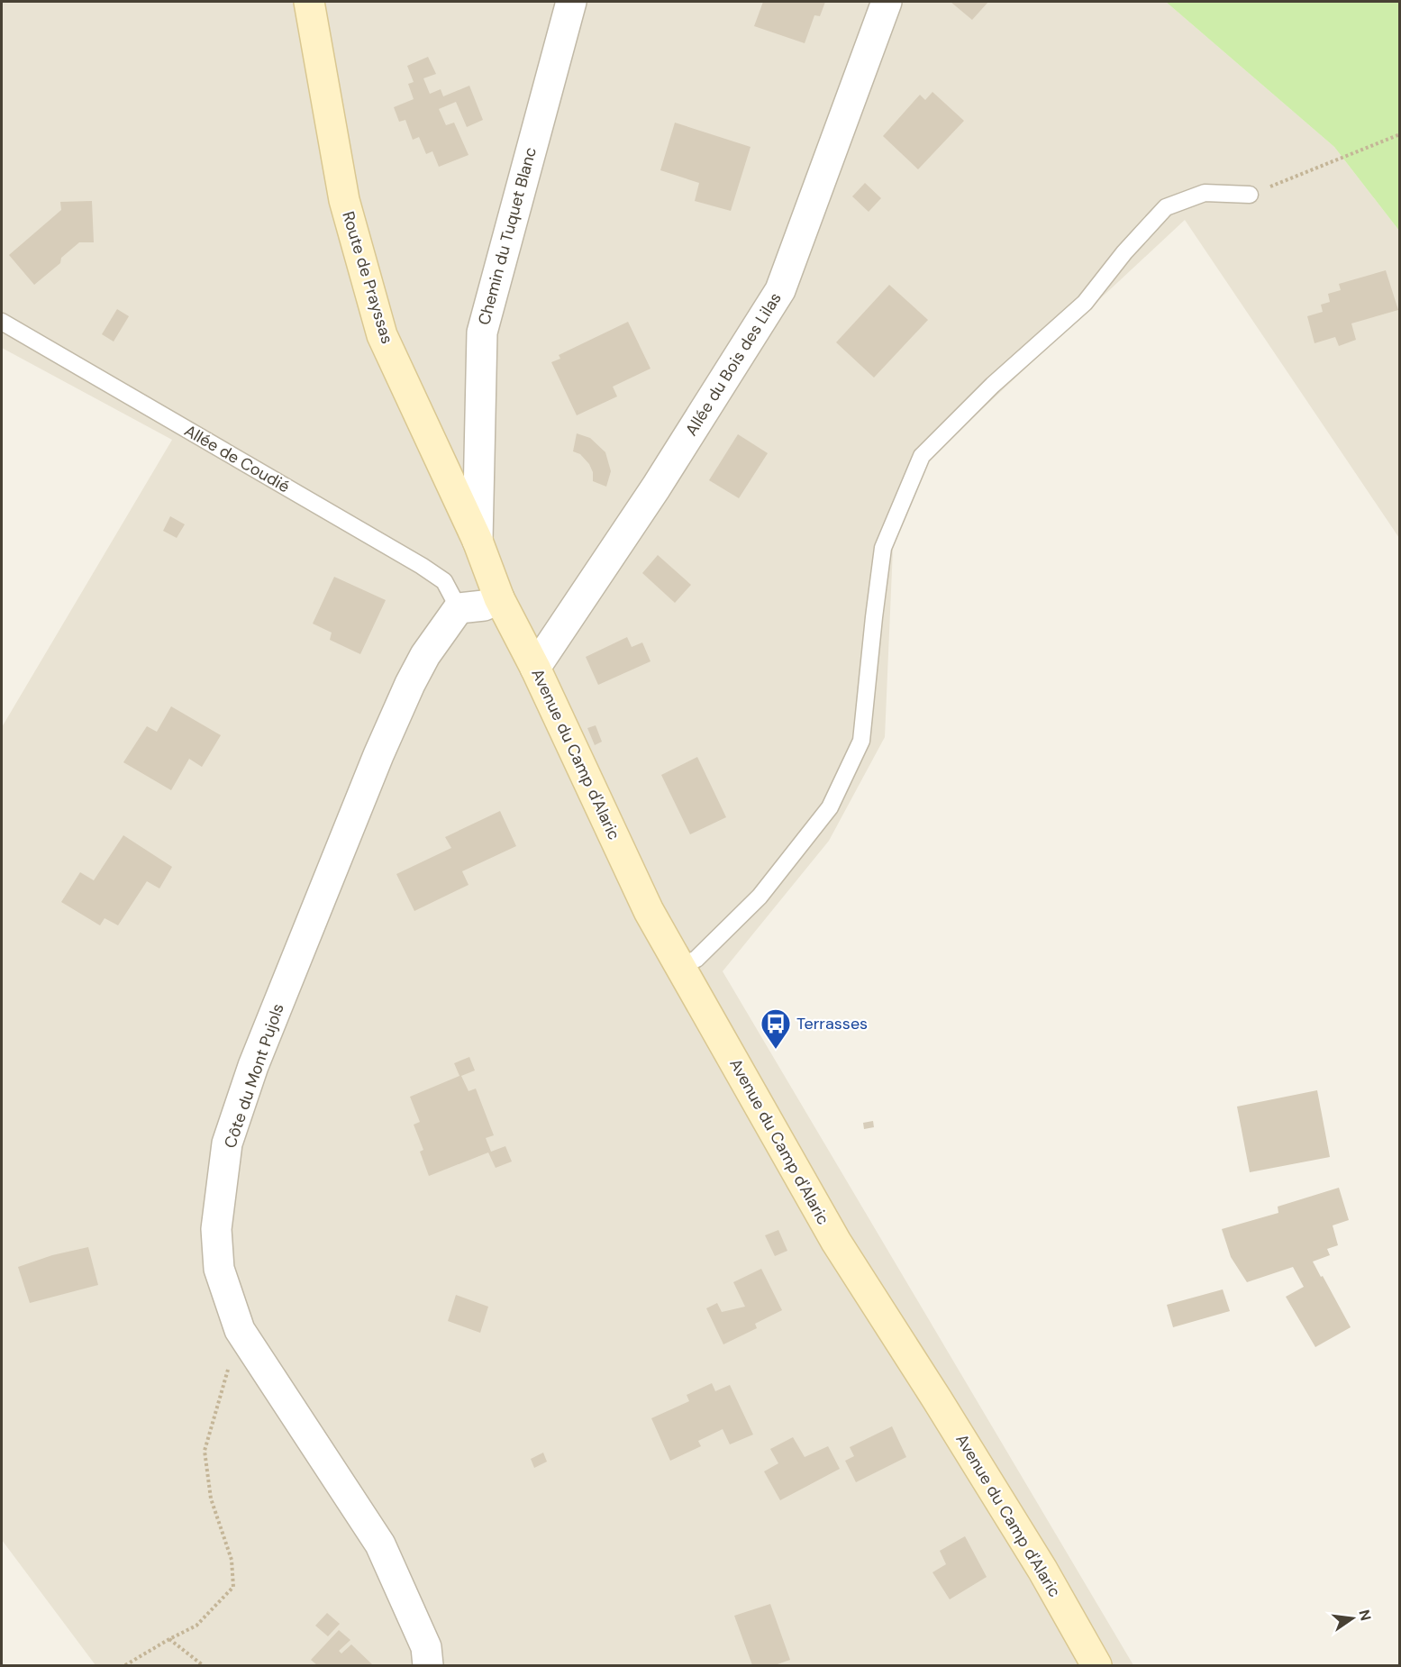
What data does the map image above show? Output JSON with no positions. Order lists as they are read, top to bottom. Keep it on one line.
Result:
{"streets":{"main road":["Route de Prayssas","Avenue du Camp d'Alaric"],"street":["Chemin du Tuquet Blanc","Allée du Bois des Lilas","Côte du Mont Pujols"],"lane":["Allée de Coudié"]},"crossings":[["Chemin du Tuquet Blanc","Route de Prayssas"],["Route de Prayssas","Avenue du Camp d'Alaric"],["Allée du Bois des Lilas","Avenue du Camp d'Alaric"],["Allée de Coudié","Côte du Mont Pujols"]],"places":{"bus stop":["Terrasses"]},"north":"right"}
